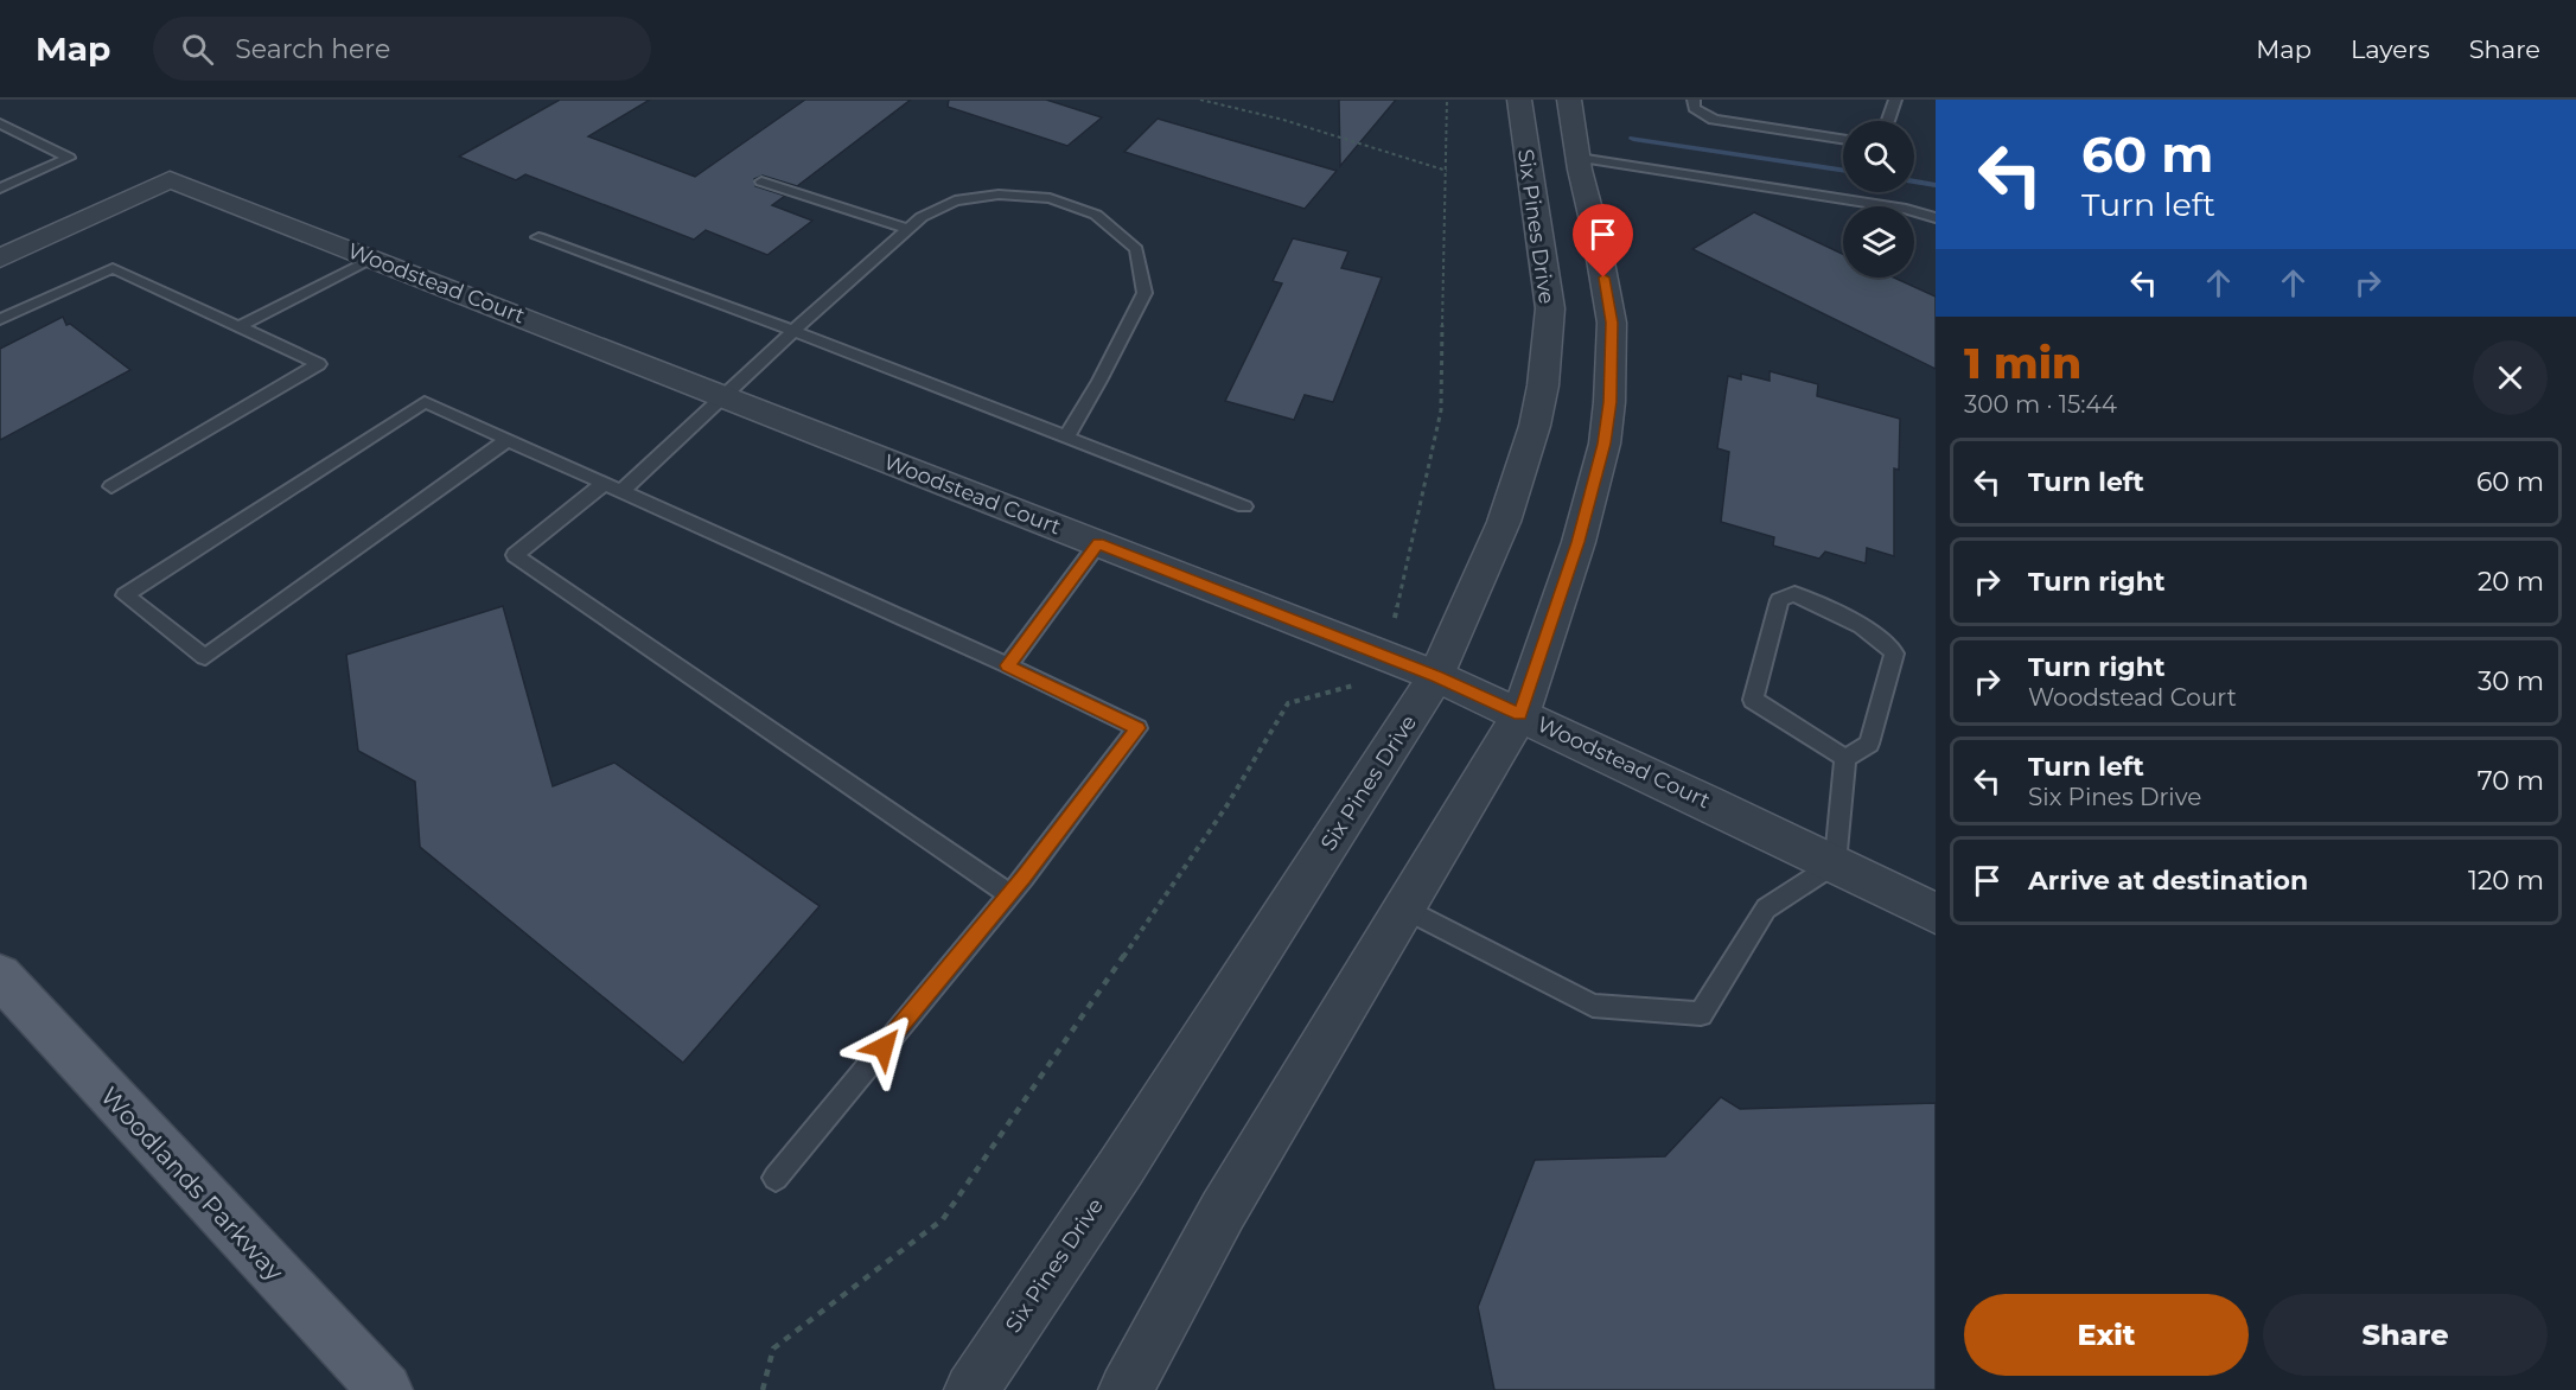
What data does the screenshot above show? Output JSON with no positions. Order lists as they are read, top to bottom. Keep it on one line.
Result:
{"streets":{"main road":["Woodlands Parkway"],"street":["Six Pines Drive","Woodstead Court"]},"crossings":[["Six Pines Drive","Woodstead Court"]],"page":{"header":"Map","search":"Search here","nav":["Map","Layers","Share"],"turn":["60 m","Turn left"],"heading":["1 min","300 m · 15:44"],"list":[{"name":"Turn left","value":"60 m"},{"name":"Turn right","value":"20 m"},{"name":"Turn right","note":"Woodstead Court","value":"30 m"},{"name":"Turn left","note":"Six Pines Drive","value":"70 m"},{"name":"Arrive at destination","value":"120 m"}],"buttons":["Exit","Share"]}}
